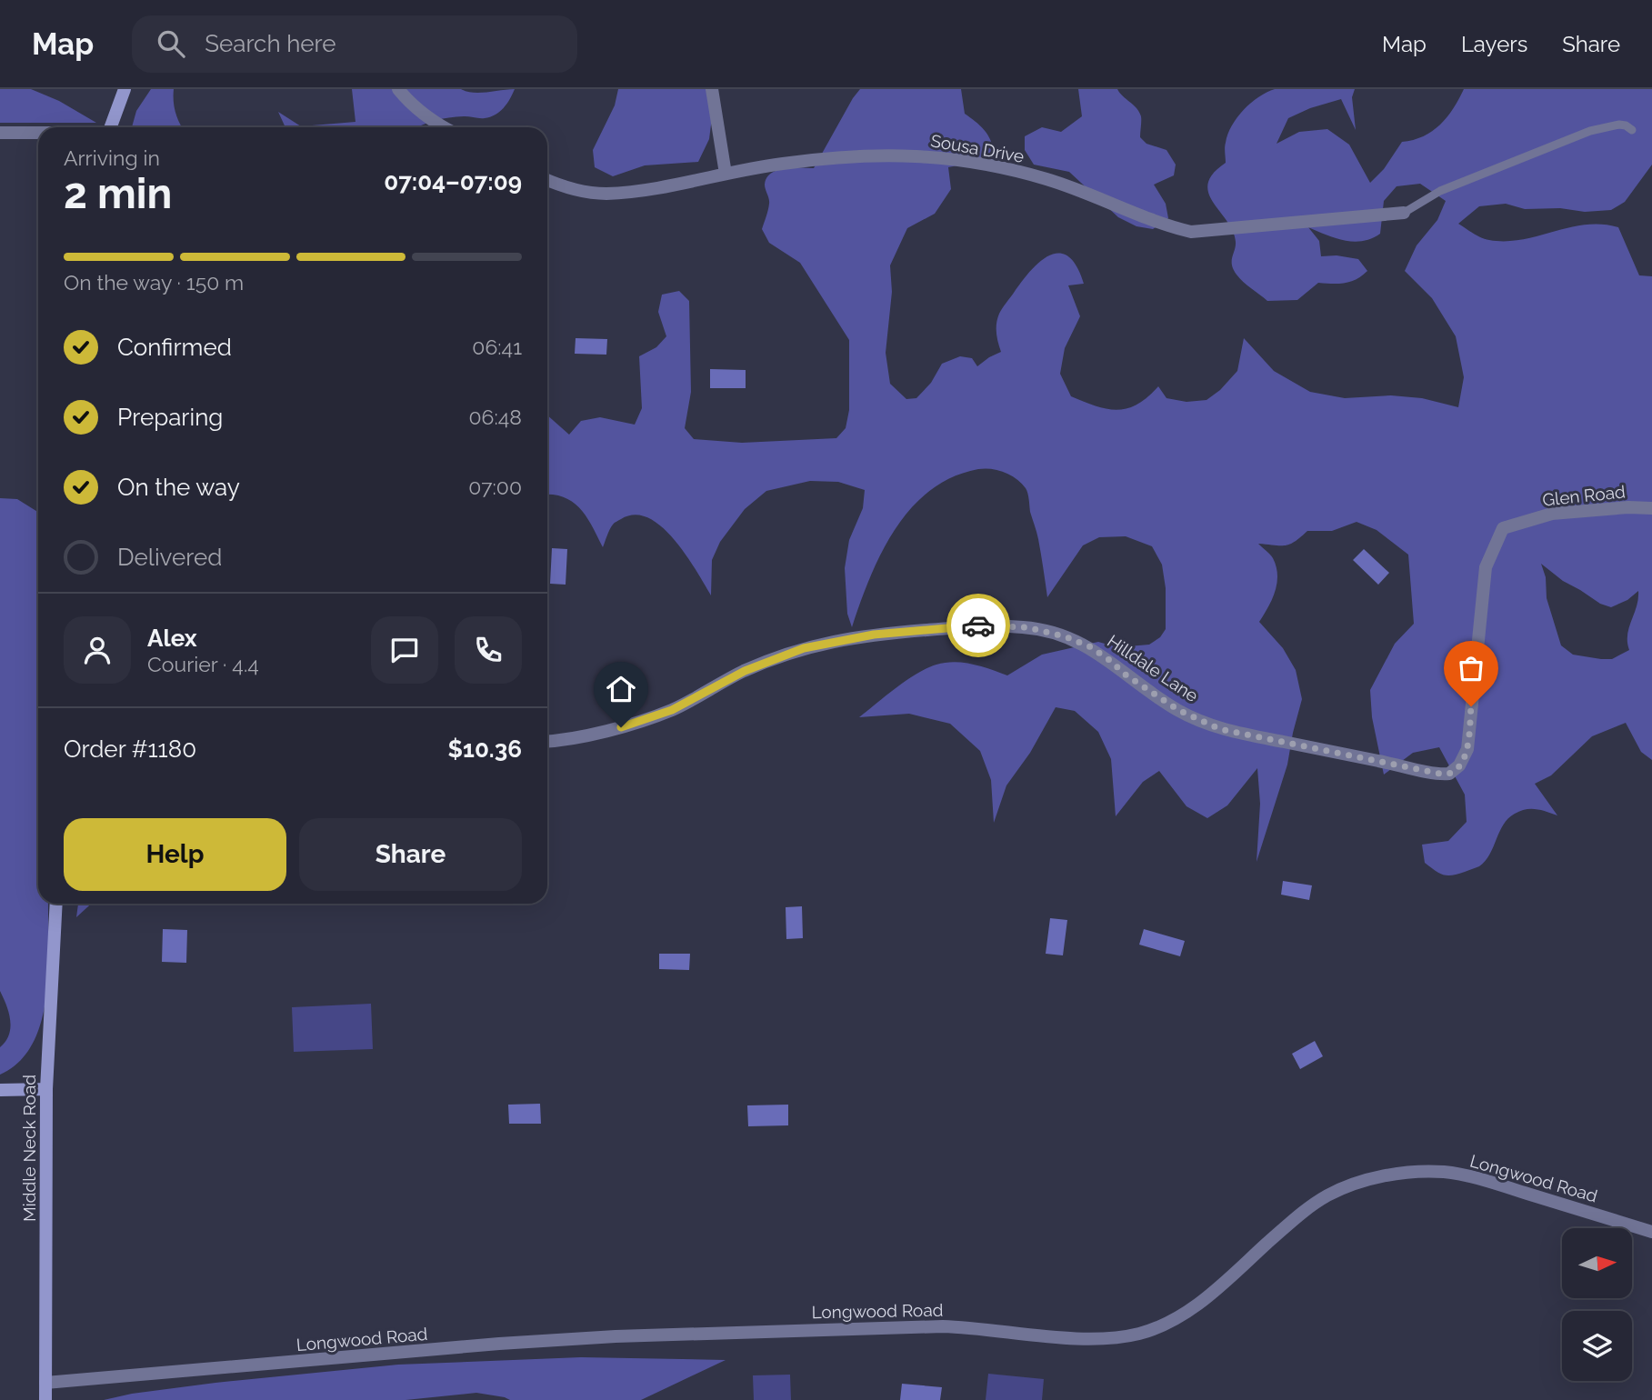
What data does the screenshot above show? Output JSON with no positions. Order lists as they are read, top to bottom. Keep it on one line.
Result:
{"streets":{"main road":["Middle Neck Road"],"street":["Sousa Drive","Glen Road","Hilldale Lane","Longwood Road"]},"crossings":[["Glen Road","Hilldale Lane"],["Middle Neck Road","Longwood Road"]],"north":"right","page":{"header":"Map","search":"Search here","nav":["Map","Layers","Share"],"heading":["2 min","Arriving in","07:04–07:09"],"panel":["Alex","Courier · 4.4","Order #1180","$10.36"],"bar":"On the way · 150 m","list":[["Confirmed","06:41"],["Preparing","06:48"],["On the way","07:00"],"Delivered"],"buttons":["Help","Share"]}}
